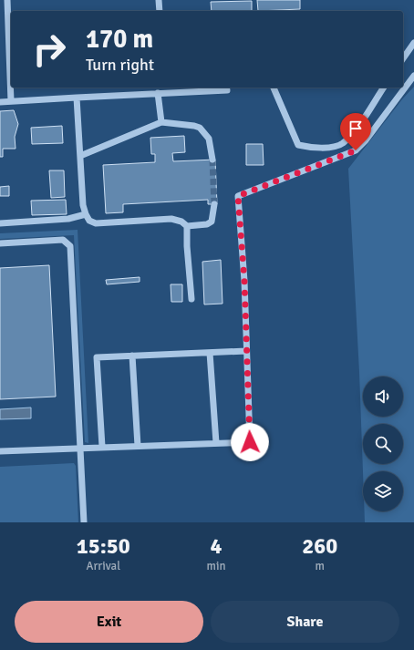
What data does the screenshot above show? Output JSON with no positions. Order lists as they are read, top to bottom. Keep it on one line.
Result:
{"page":{"turn":["170 m","Turn right"],"eta":["15:50","Arrival","4","min","260","m"],"buttons":["Exit","Share"]}}
